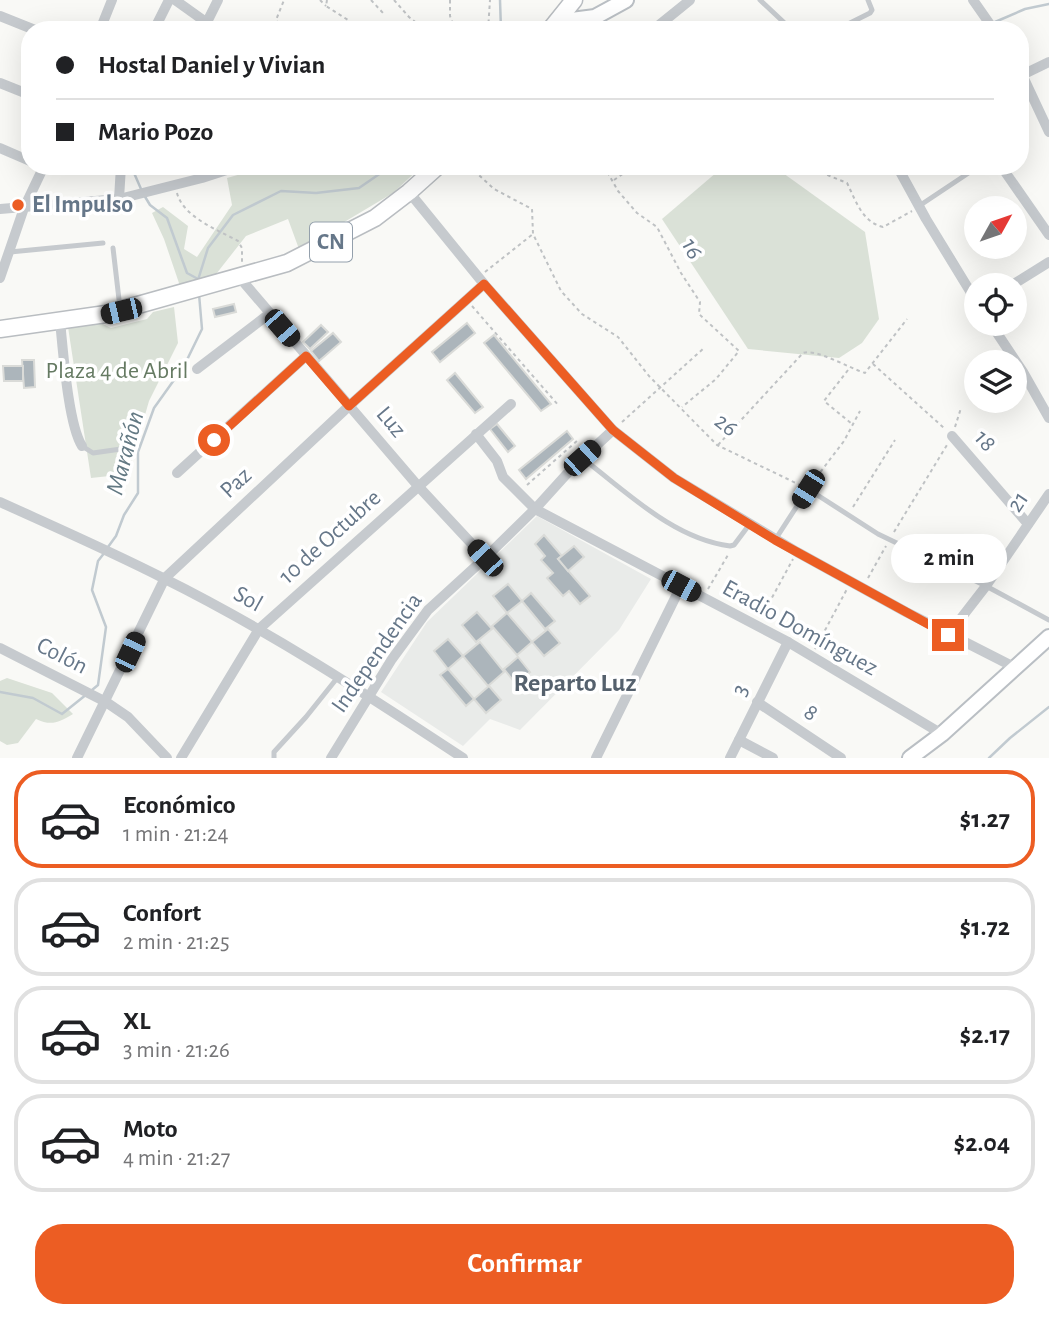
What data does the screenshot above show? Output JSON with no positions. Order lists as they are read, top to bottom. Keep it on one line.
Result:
{"streets":{"main road":["CN"],"street":["Luz","18","Paz","21","10 de Octubre","Sol","Eradio Domínguez","Independencia","Colón","3","8"],"path":["16","26"]},"crossings":[["CN","Luz"],["16","26"],["Luz","Paz"],["Luz","10 de Octubre"],["Luz","Independencia"],["18","21"],["Paz","Sol"],["Paz","Colón"],["10 de Octubre","Sol"],["10 de Octubre","Eradio Domínguez"],["Sol","Independencia"],["Eradio Domínguez","Independencia"],["Eradio Domínguez","3"],["3","8"]],"districts":["Reparto Luz"],"water":["Marañón"],"parks":["Plaza 4 de Abril"],"places":["El Impulso"],"north":"top right","page":{"banner":["Hostal Daniel y Vivian","Mario Pozo"],"bubble":"2 min","list":[{"name":"Económico","note":"1 min · 21:24","value":"$1.27"},{"name":"Confort","note":"2 min · 21:25","value":"$1.72"},{"name":"XL","note":"3 min · 21:26","value":"$2.17"},{"name":"Moto","note":"4 min · 21:27","value":"$2.04"}],"buttons":"Confirmar"}}
